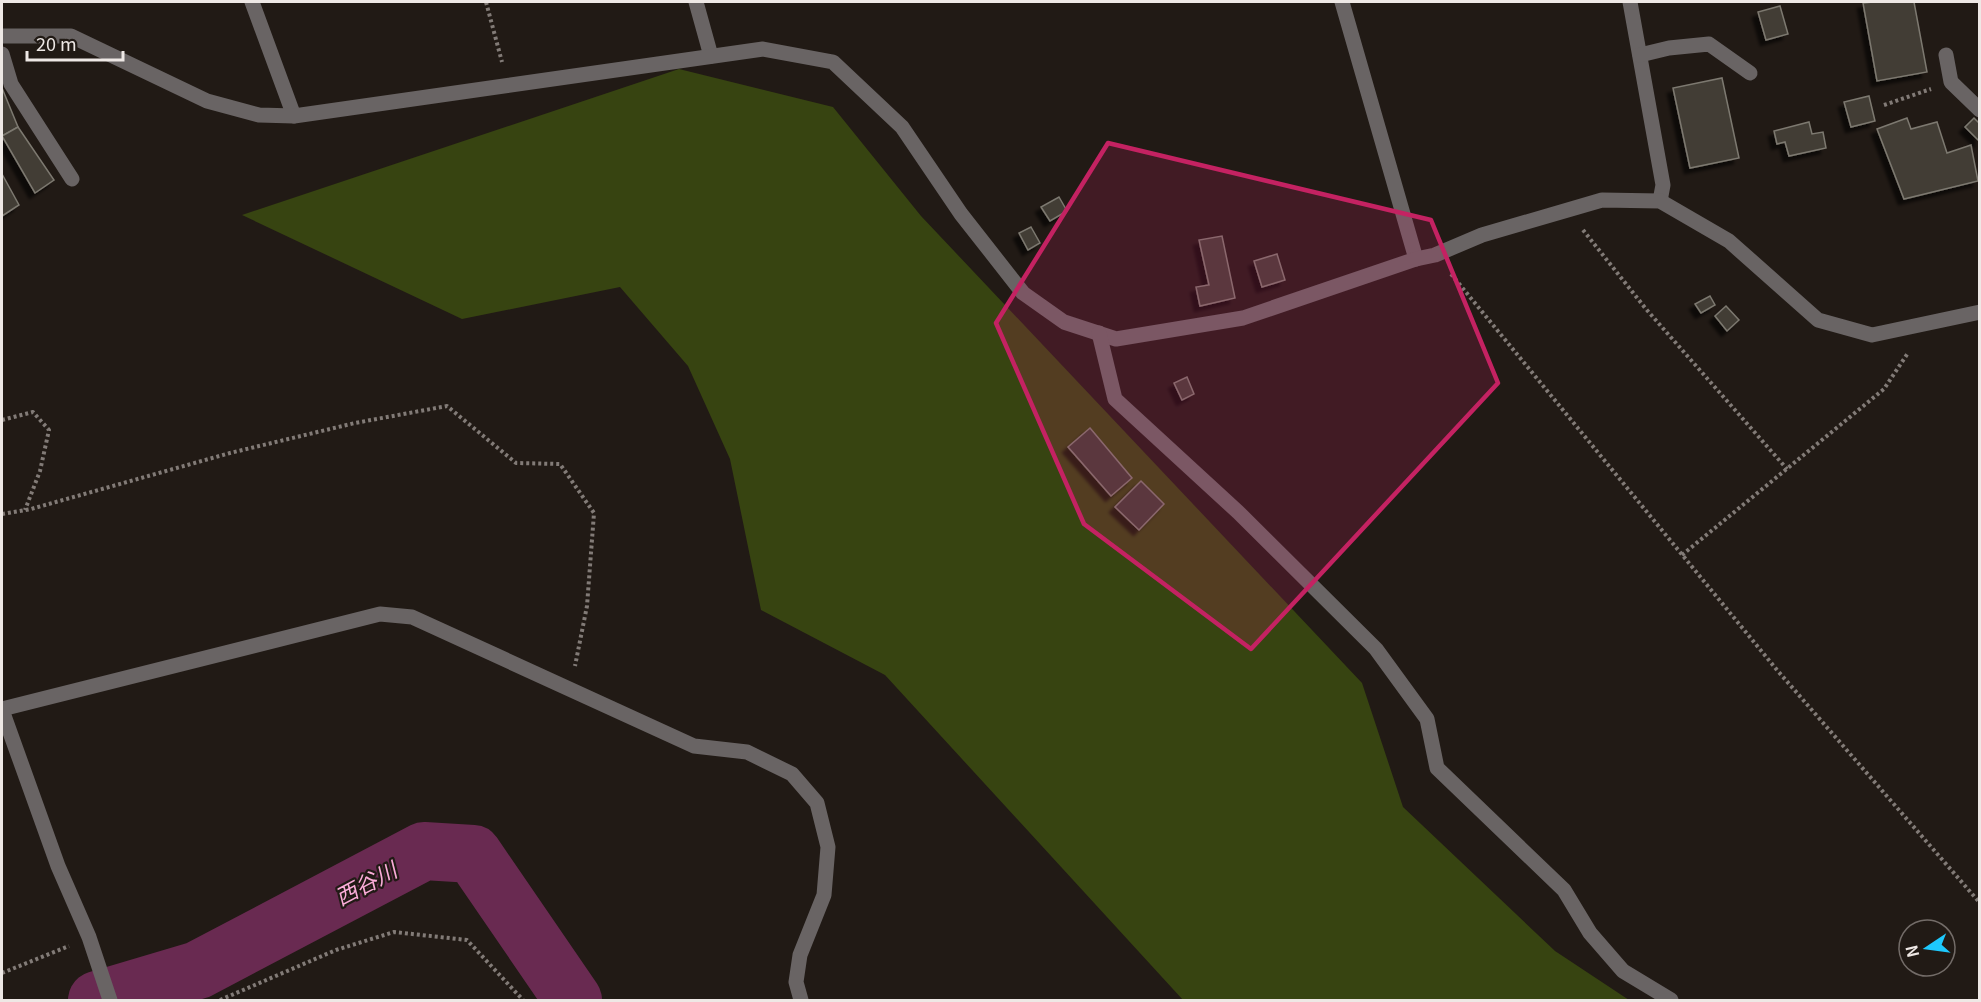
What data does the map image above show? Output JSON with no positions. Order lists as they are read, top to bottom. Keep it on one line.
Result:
{"water":["西谷川"],"scale_bar":"20 m","north":"left"}
